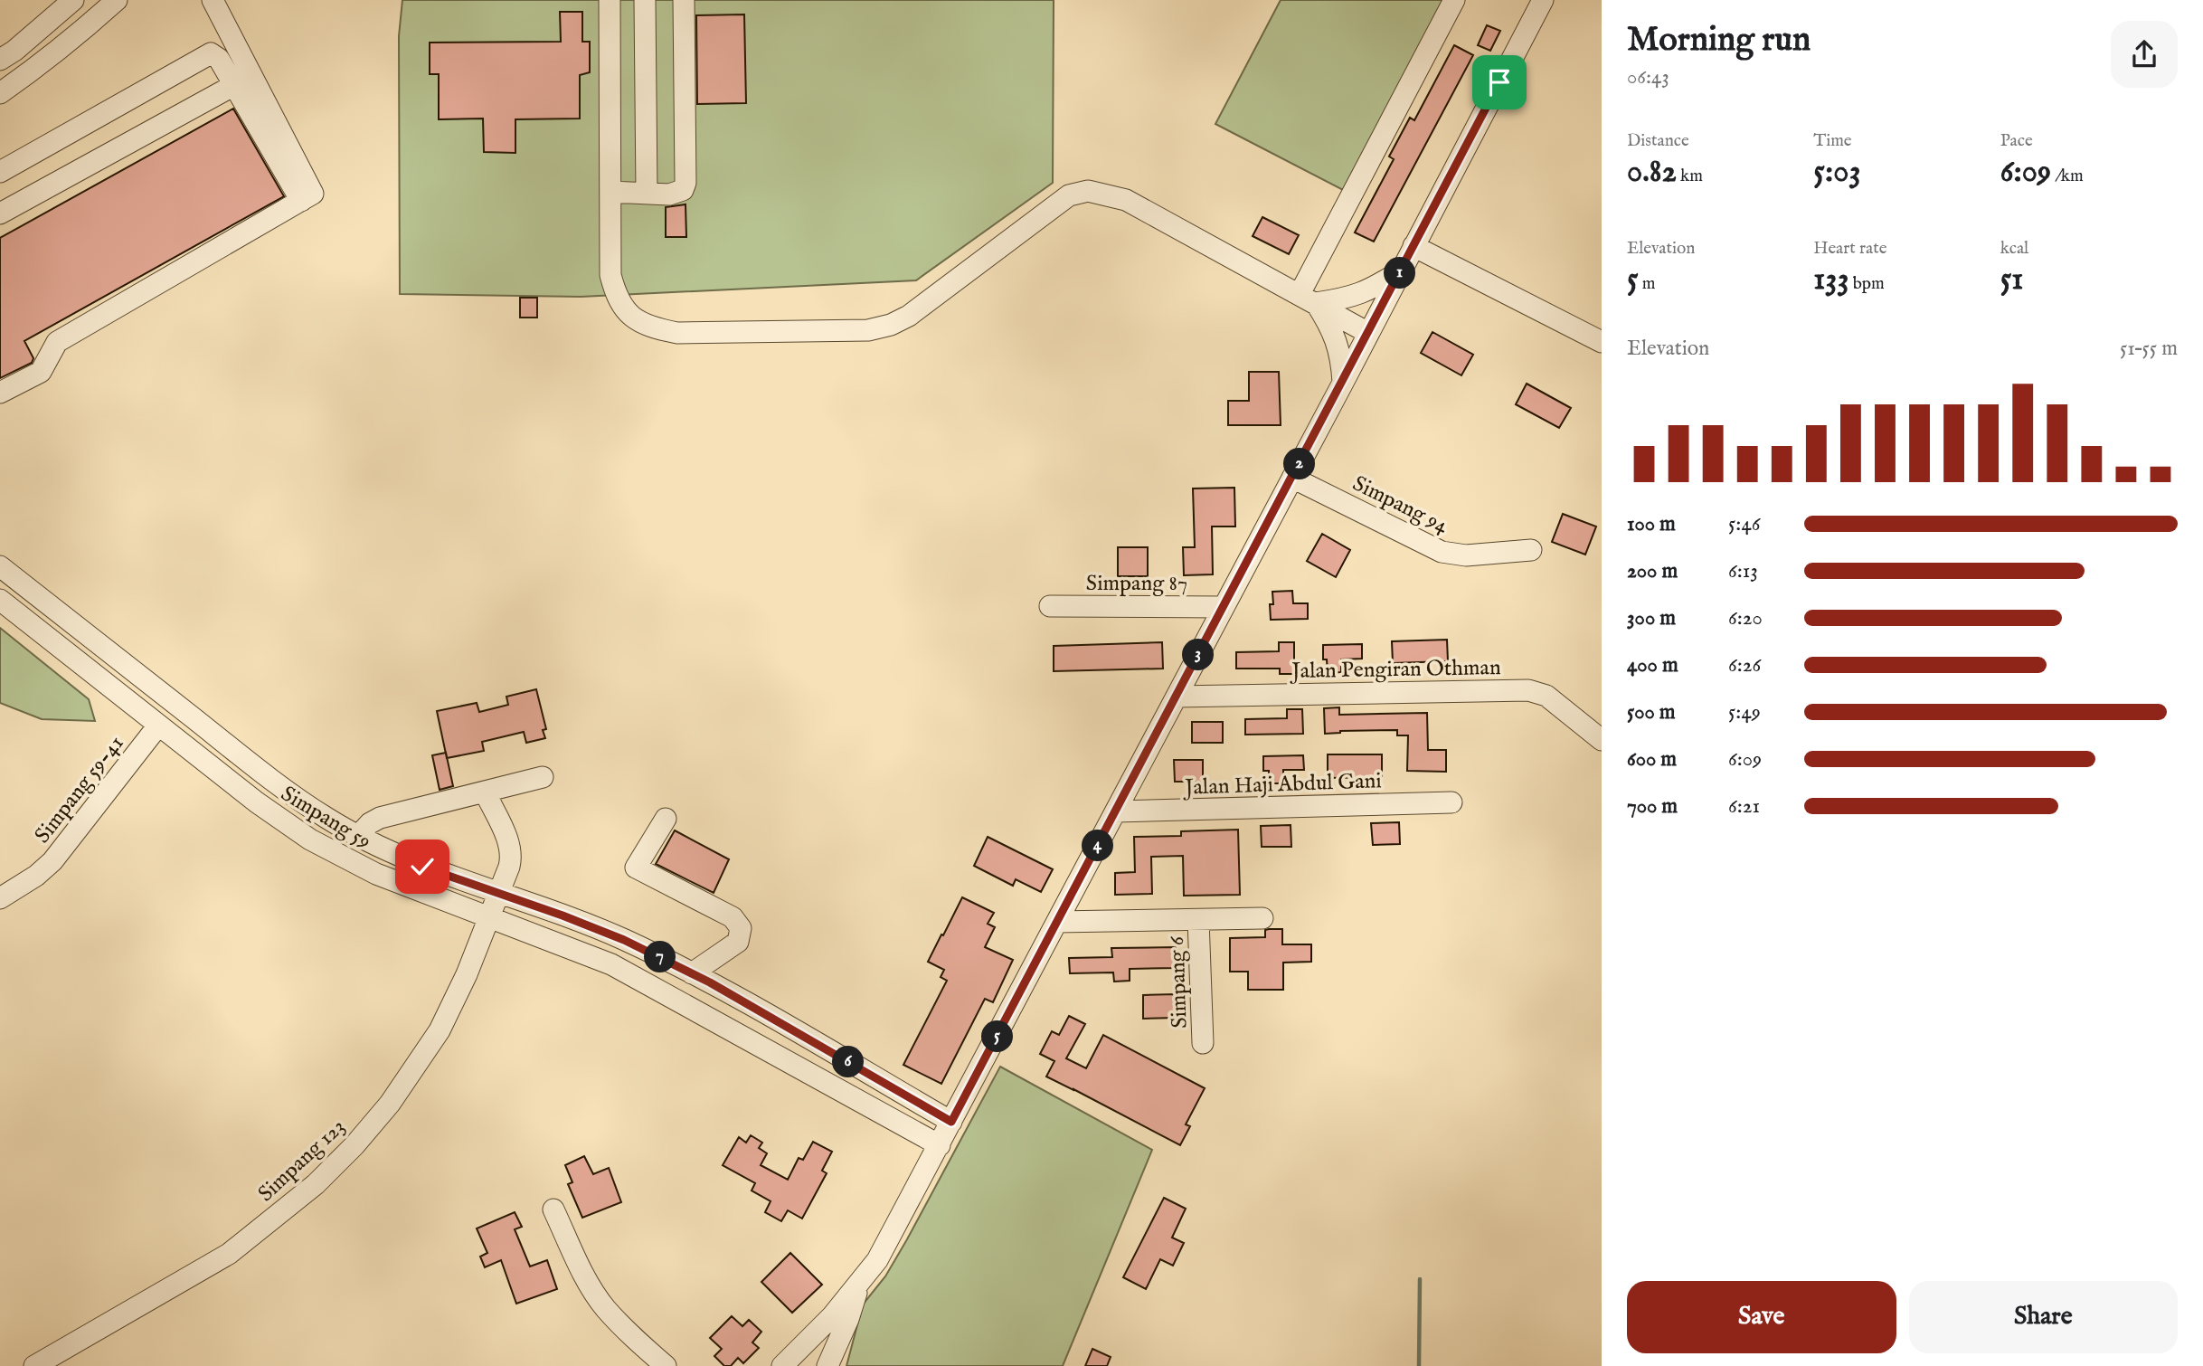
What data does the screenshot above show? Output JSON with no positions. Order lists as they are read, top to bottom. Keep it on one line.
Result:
{"streets":{"street":["Simpang 94","Simpang 87","Jalan Pengiran Othman","Jalan Haji Abdul Gani","Simpang 59-41","Simpang 59","Simpang 6","Simpang 123"]},"crossings":[["Simpang 59-41","Simpang 59"],["Simpang 59","Simpang 123"]],"page":{"heading":["Morning run","06:43"],"stats":[["Distance","0.82 km"],["Time","5:03"],["Pace","6:09 /km"],["Elevation","5 m"],["Heart rate","133 bpm"],["kcal","51"]],"pins":["1","2","3","4","7","5","6"],"chart":["Elevation","51–55 m"],"list":[{"name":"100 m","note":"5:46"},{"name":"200 m","note":"6:13"},{"name":"300 m","note":"6:20"},{"name":"400 m","note":"6:26"},{"name":"500 m","note":"5:49"},{"name":"600 m","note":"6:09"},{"name":"700 m","note":"6:21"}],"buttons":["Save","Share"]}}
